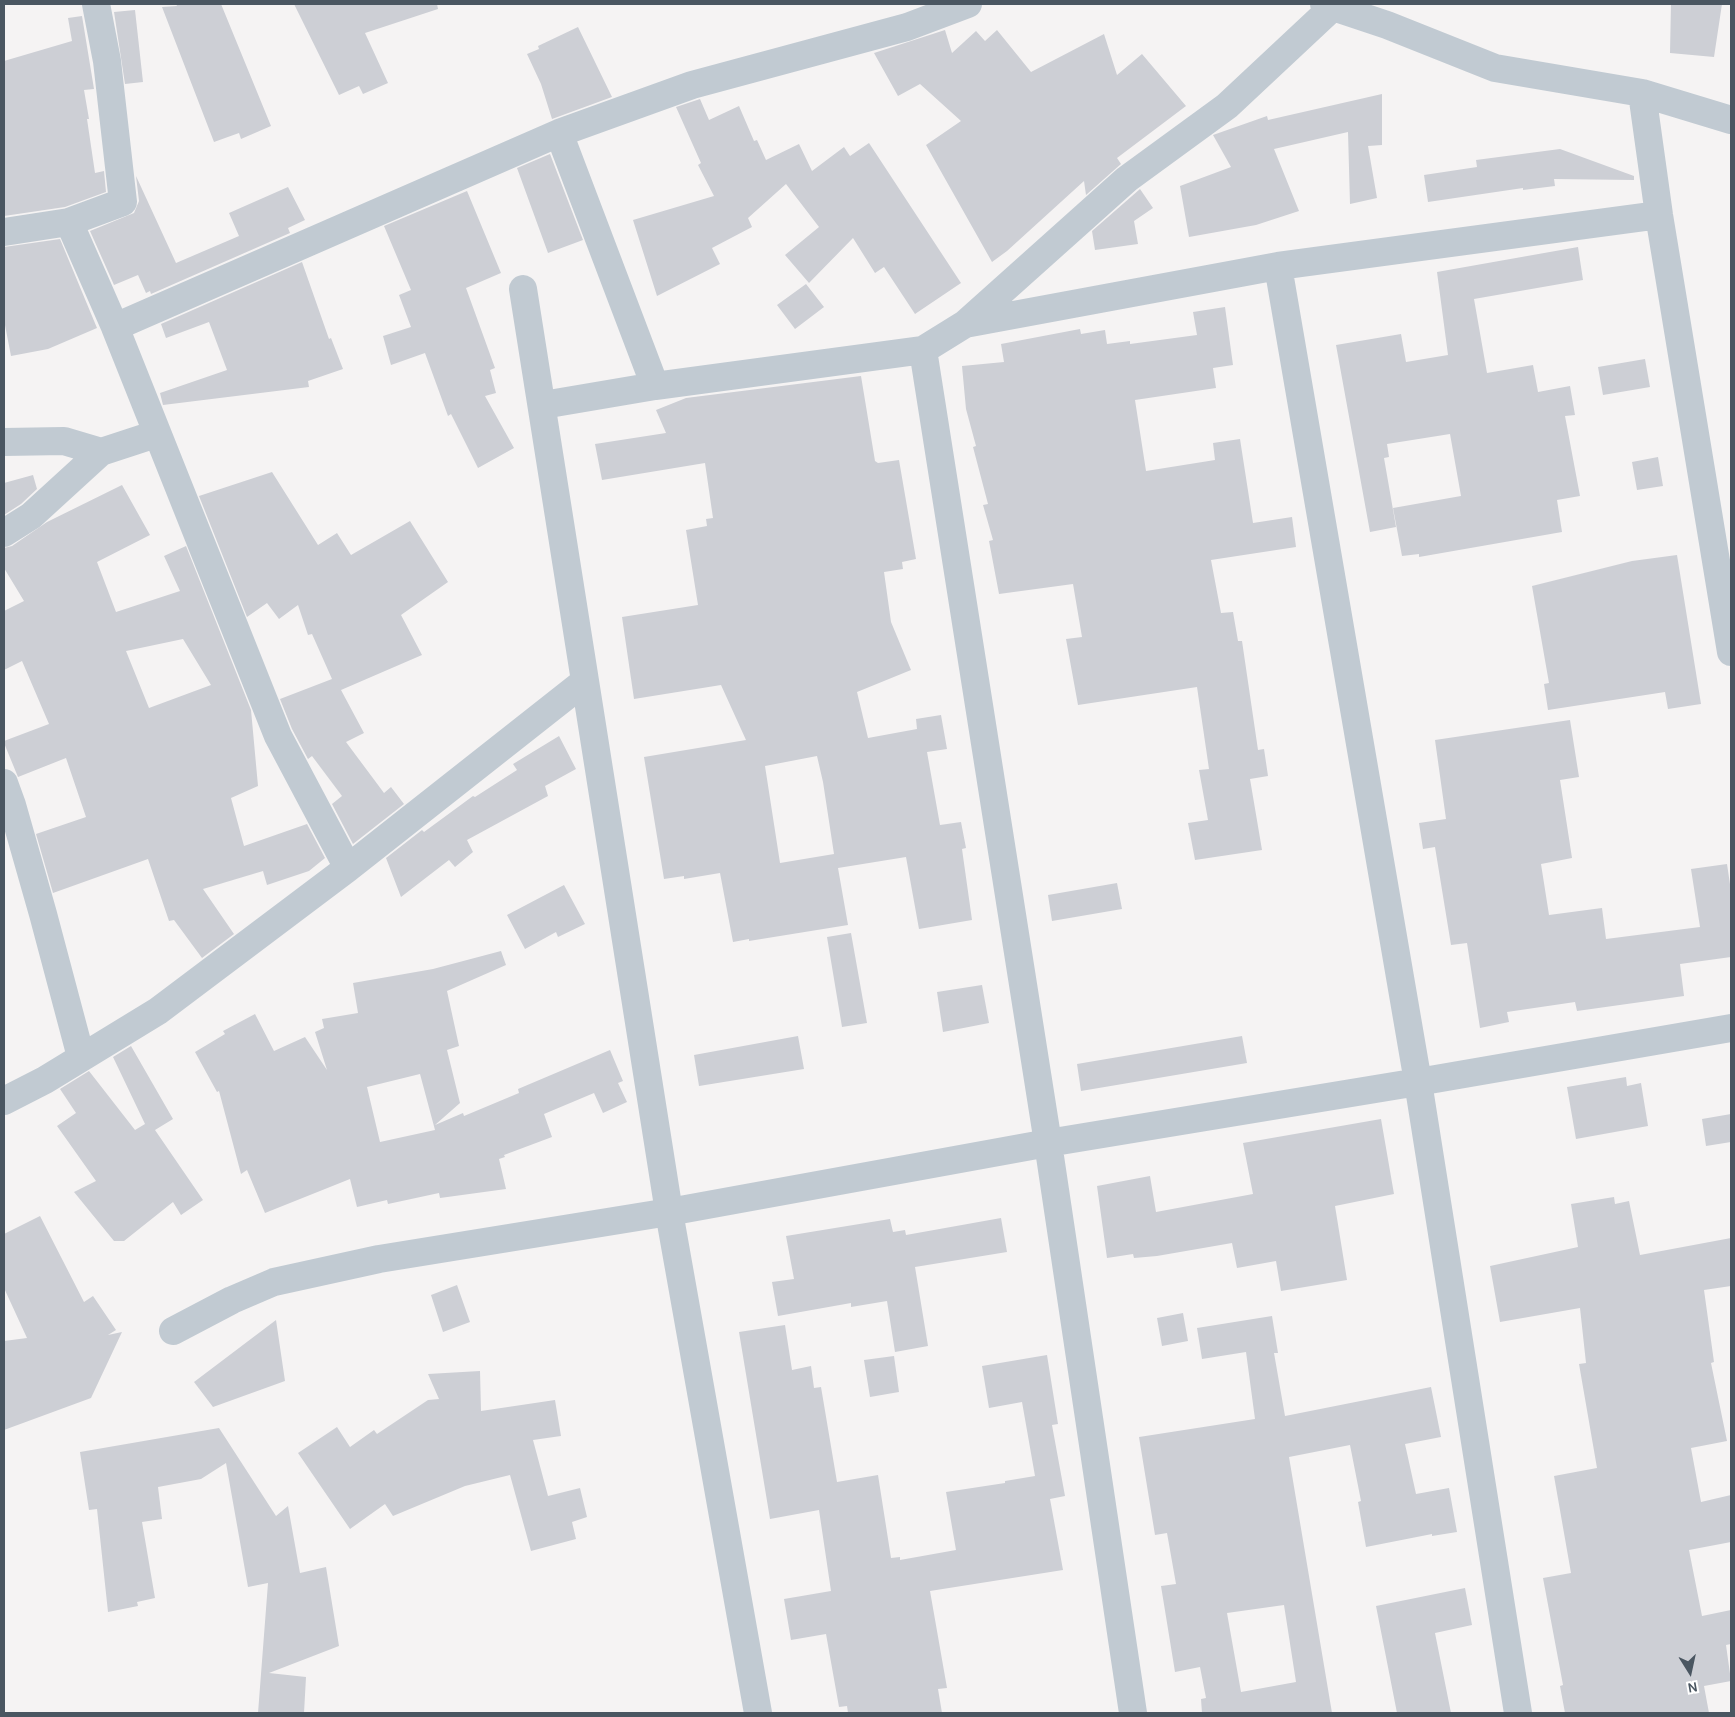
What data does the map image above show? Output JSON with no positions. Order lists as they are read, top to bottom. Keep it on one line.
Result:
{"north":"bottom"}
